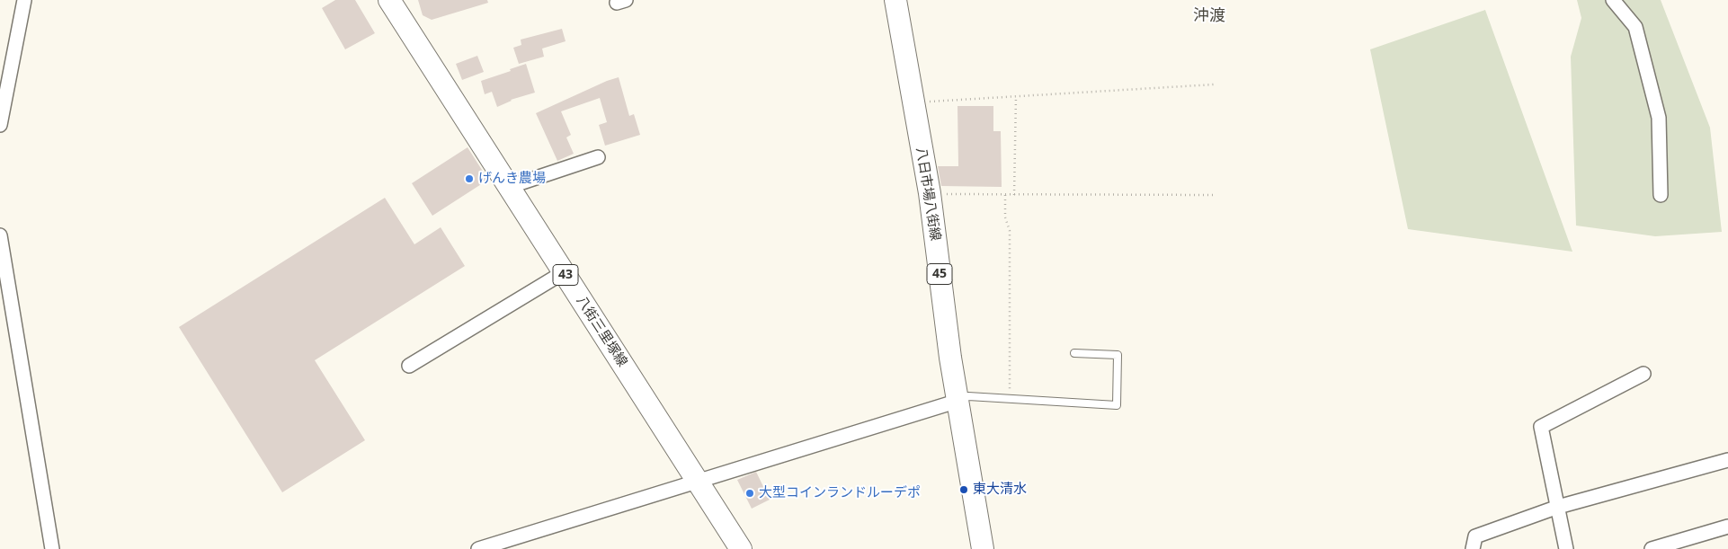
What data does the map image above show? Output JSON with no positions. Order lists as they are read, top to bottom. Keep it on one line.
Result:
{"streets":{"main road":["八日市場八街線","45","43","八街三里塚線"]},"districts":["沖渡"],"places":["げんき農場","東大清水","大型コインランドルーデポ"]}
